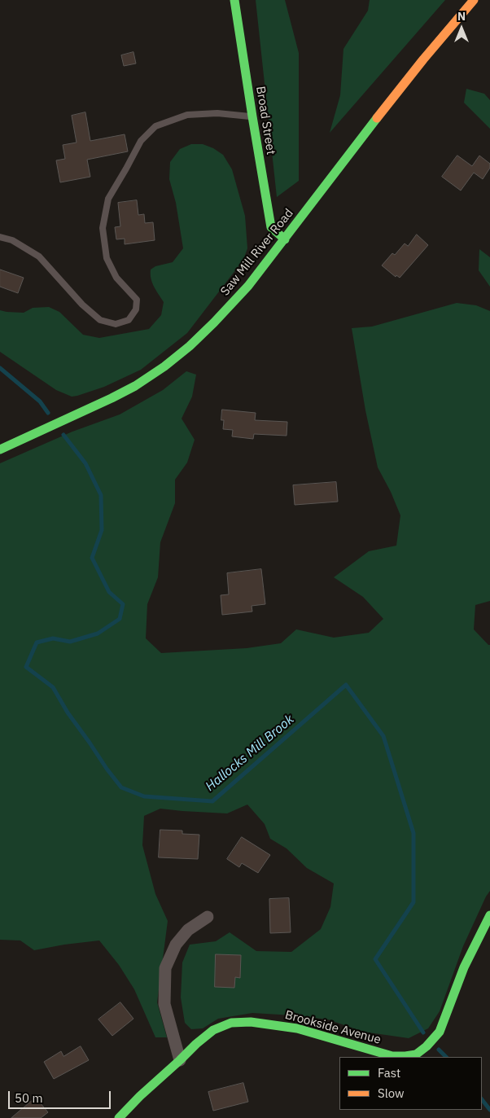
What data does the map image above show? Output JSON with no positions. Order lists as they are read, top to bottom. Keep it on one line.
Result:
{"streets":{"main road":["Broad Street","Saw Mill River Road","Brookside Avenue"]},"crossings":[["Broad Street","Saw Mill River Road"]],"water":["Hallocks Mill Brook"],"legend":["Fast","Slow"],"scale_bar":"50 m","north":"top"}
